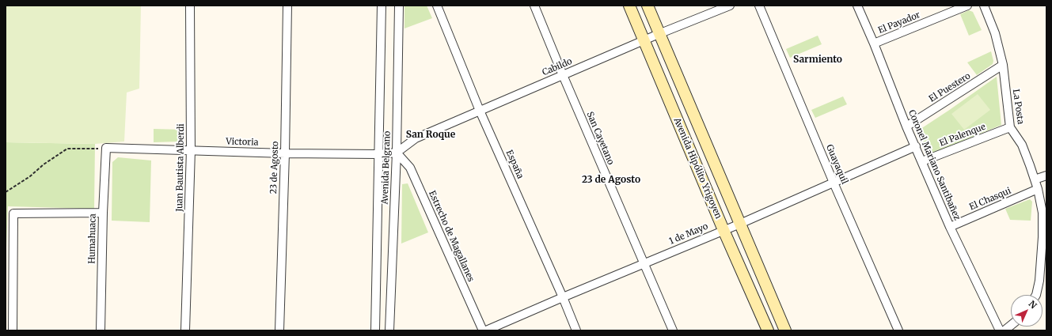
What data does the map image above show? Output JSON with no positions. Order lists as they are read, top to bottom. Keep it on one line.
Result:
{"streets":{"street":["El Payador","Cabildo","El Puestero","La Posta","El Palenque","San Cayetano","Victoria","España","Guayaquil","Coronel Mariano Santibañez","Juan Bautista Alberdi","23 de Agosto","Avenida Belgrano","Avenida Hipólito Yrigoyen","El Chasqui","1 de Mayo","Estrecho de Magallanes","Humahuaca"]},"crossings":[["El Payador","Coronel Mariano Santibañez"],["Cabildo","San Cayetano"],["Cabildo","Victoria"],["Cabildo","España"],["Cabildo","Avenida Belgrano"],["Cabildo","Avenida Hipólito Yrigoyen"],["Cabildo","Estrecho de Magallanes"],["El Puestero","La Posta"],["El Puestero","Coronel Mariano Santibañez"],["La Posta","El Palenque"],["La Posta","El Chasqui"],["El Palenque","Coronel Mariano Santibañez"],["San Cayetano","1 de Mayo"],["Victoria","Juan Bautista Alberdi"],["Victoria","23 de Agosto"],["Victoria","Avenida Belgrano"],["Victoria","Estrecho de Magallanes"],["Victoria","Humahuaca"],["España","1 de Mayo"],["Guayaquil","1 de Mayo"],["Coronel Mariano Santibañez","El Chasqui"],["Coronel Mariano Santibañez","1 de Mayo"],["Avenida Belgrano","Estrecho de Magallanes"],["Avenida Hipólito Yrigoyen","1 de Mayo"]],"districts":["Sarmiento","San Roque","23 de Agosto"],"north":"top right"}
